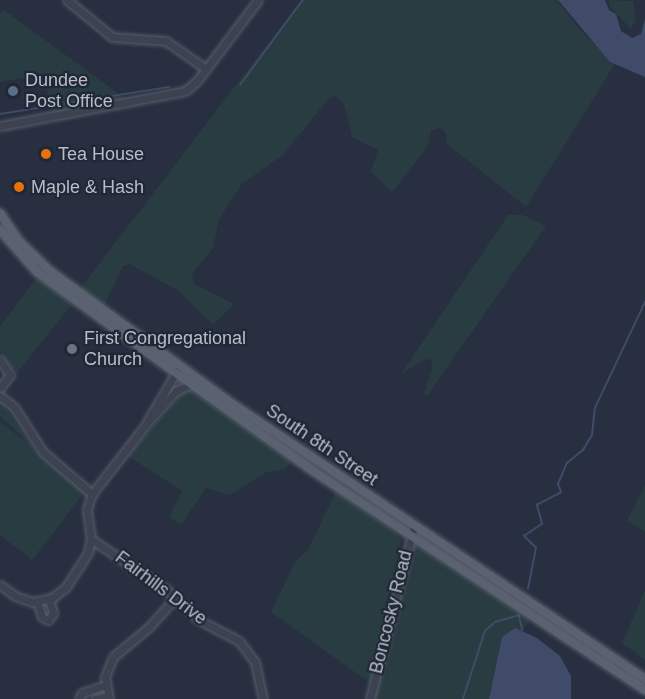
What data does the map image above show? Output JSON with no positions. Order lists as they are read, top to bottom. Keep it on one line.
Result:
{"streets":{"main road":["South 8th Street"],"street":["Fairhills Drive","Boncosky Road"]},"crossings":[["South 8th Street","Boncosky Road"]],"places":["Dundee Post Office","Tea House","Maple & Hash","First Congregational Church"]}
